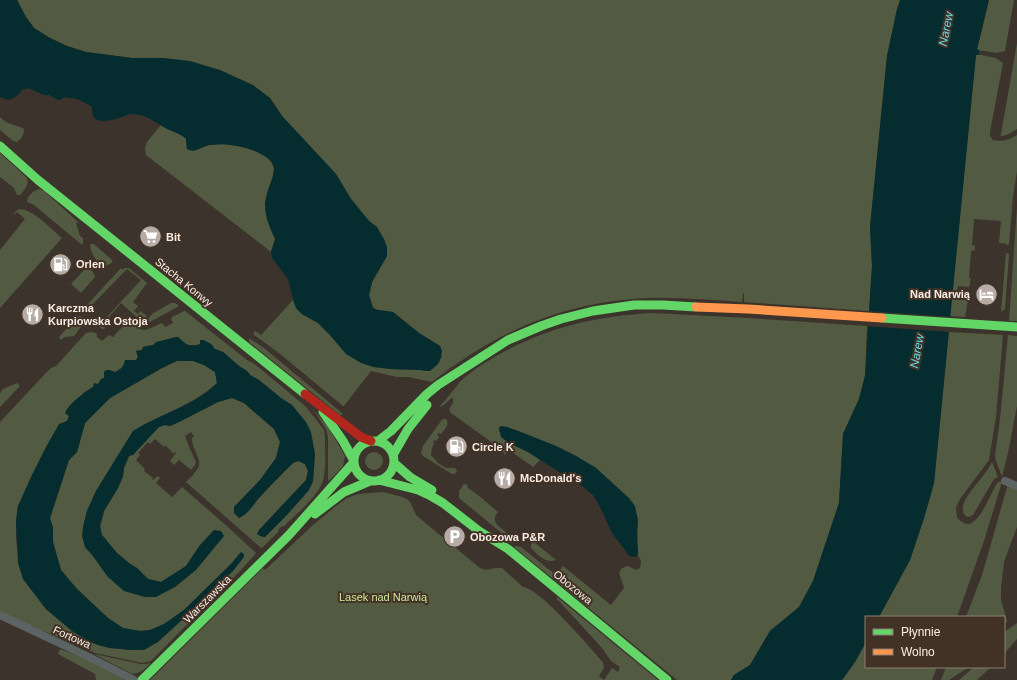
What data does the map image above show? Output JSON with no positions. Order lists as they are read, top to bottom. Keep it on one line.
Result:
{"streets":{"main road":["Stacha Konwy","Obozowa","Warszawska"],"street":["Fortowa"]},"crossings":[["Stacha Konwy","Obozowa"],["Stacha Konwy","Warszawska"],["Obozowa","Warszawska"]],"water":["Narew"],"parks":["Lasek nad Narwią"],"places":{"supermarket":["Bit"],"fuel station":["Orlen","Circle K"],"hotel":["Nad Narwią"],"restaurant":["Karczma Kurpiowska Ostoja","McDonald's"],"parking":["Obozowa P&R"]},"legend":["Płynnie","Wolno"]}
